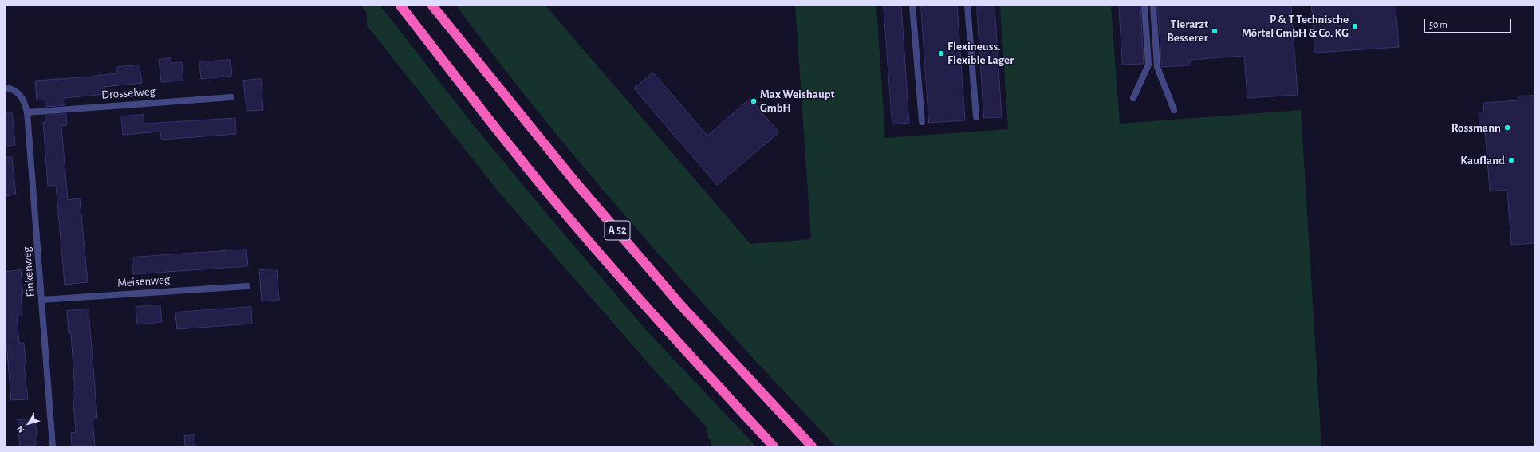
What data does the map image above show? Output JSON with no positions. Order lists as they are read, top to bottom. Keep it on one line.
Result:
{"streets":{"highway":["A 52"],"street":["Drosselweg","Finkenweg","Meisenweg"]},"crossings":[["Drosselweg","Finkenweg"],["Finkenweg","Meisenweg"]],"places":["P & T Technische Mörtel GmbH & Co. KG","Tierarzt Besserer","Flexineuss. Flexible Lager","Max Weishaupt GmbH","Rossmann","Kaufland"],"scale_bar":"50 m","north":"bottom left"}
